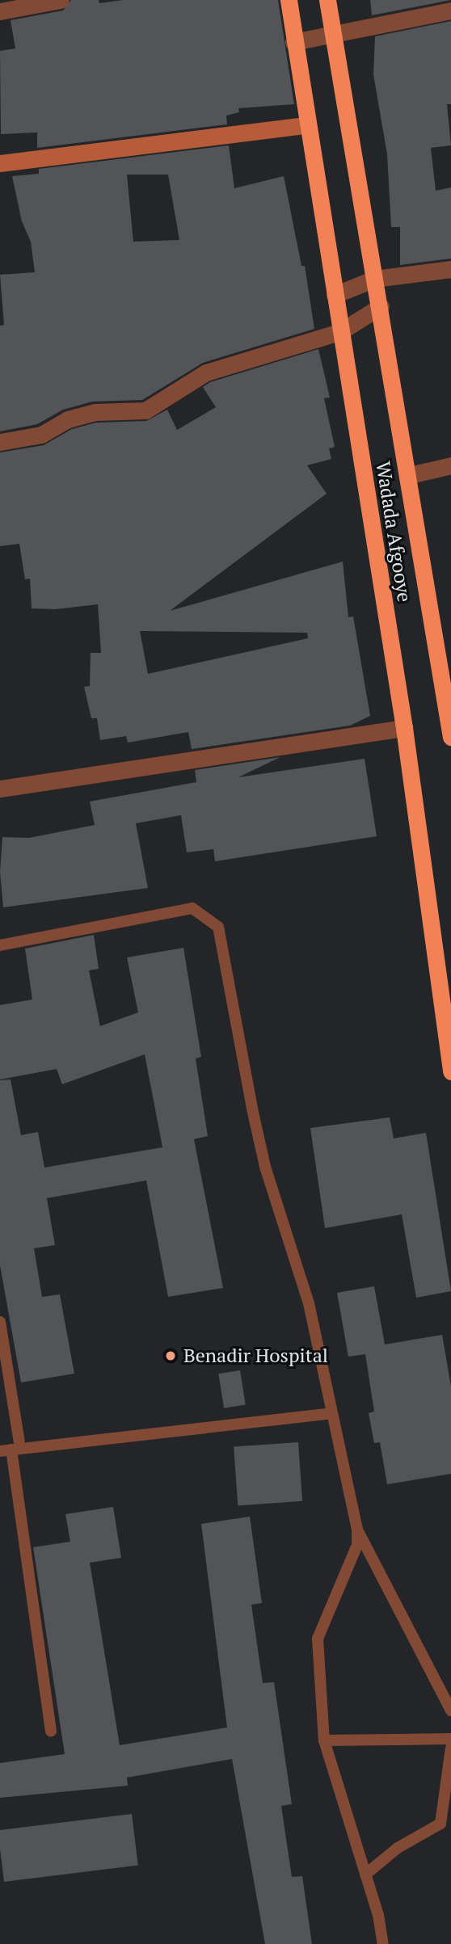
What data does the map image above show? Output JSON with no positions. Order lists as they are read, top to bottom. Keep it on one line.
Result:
{"streets":{"highway":["Wadada Afgooye"]},"places":["Benadir Hospital"]}
